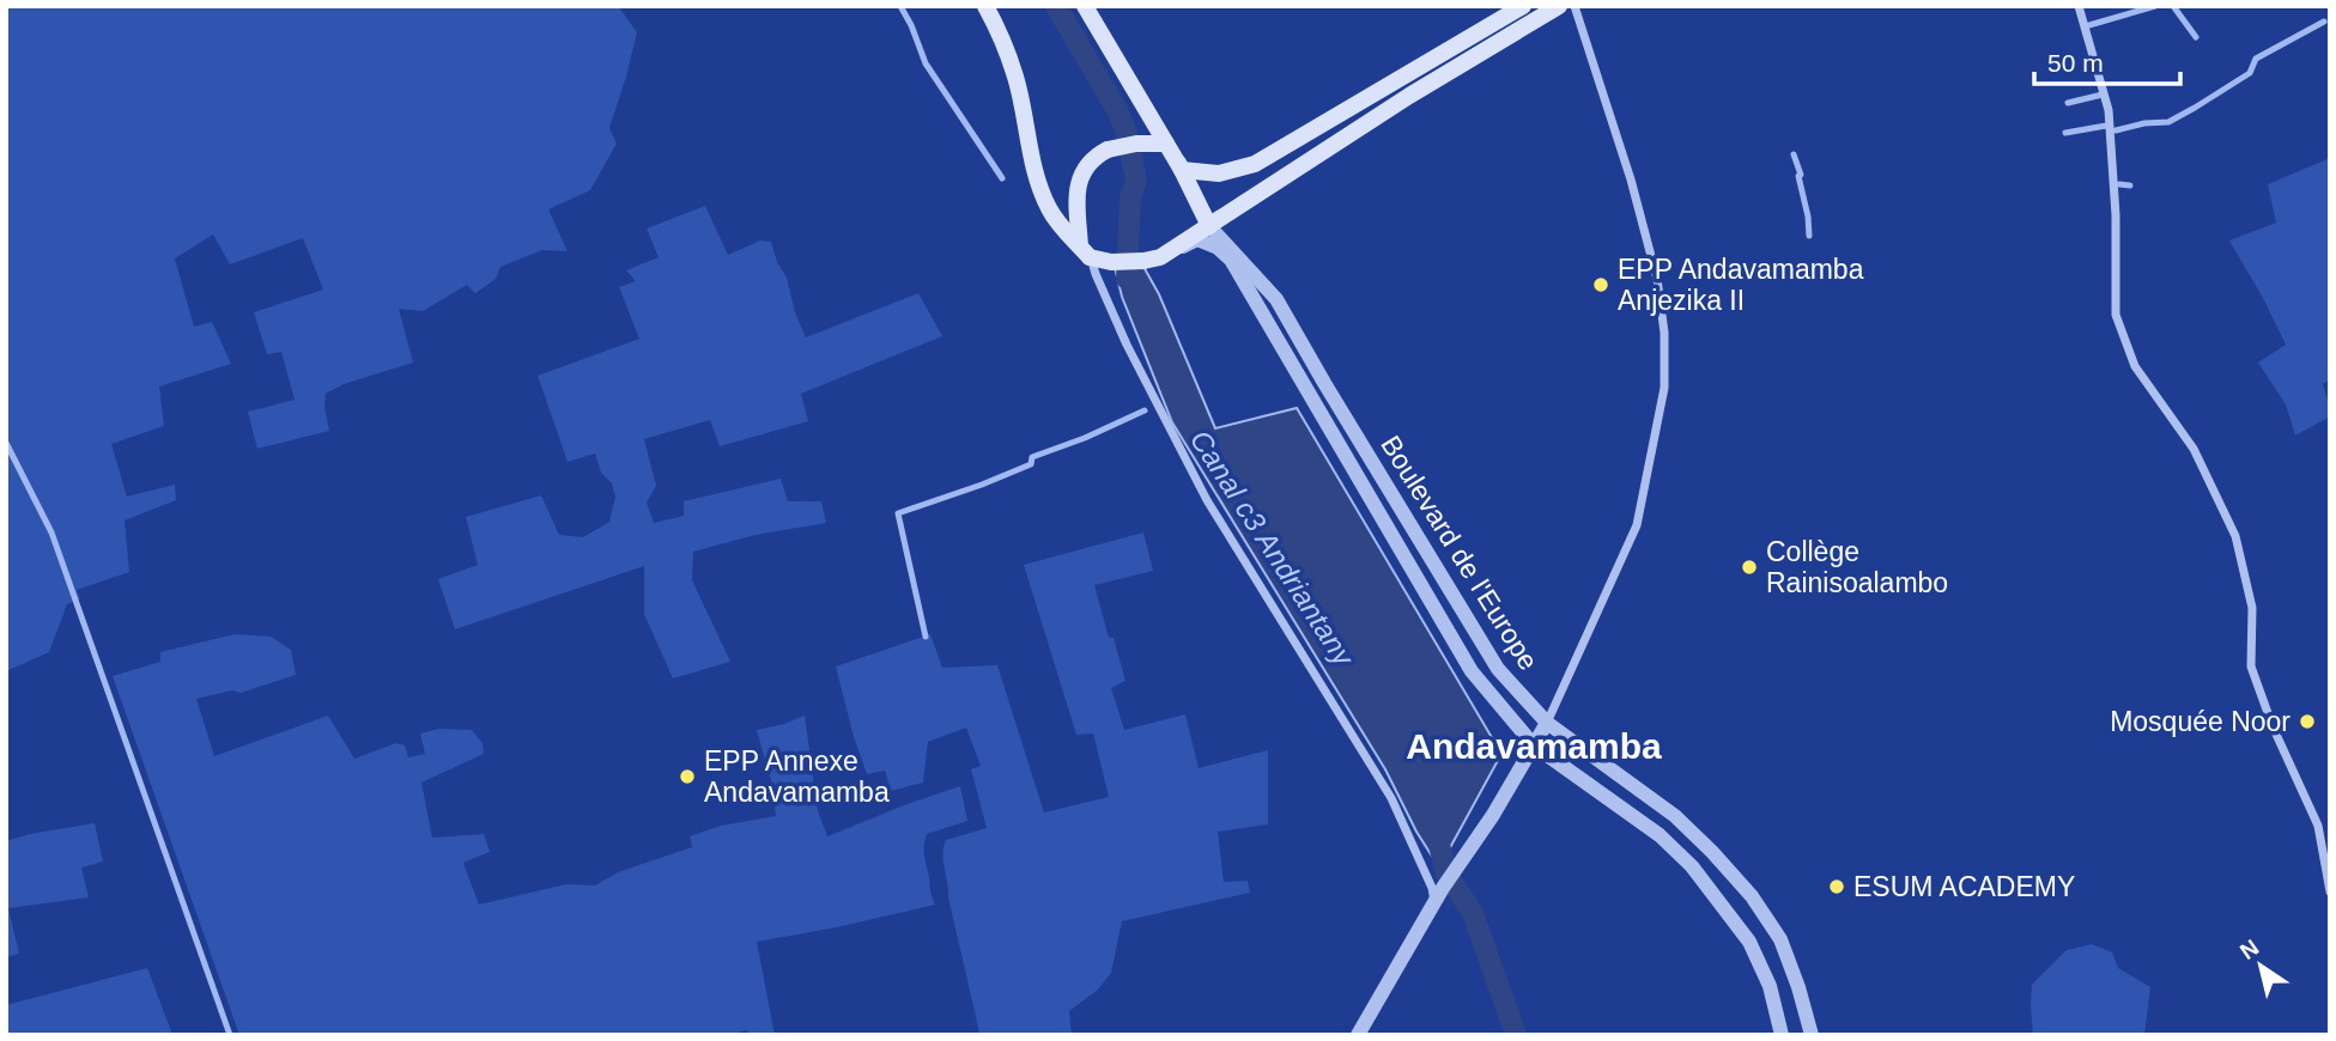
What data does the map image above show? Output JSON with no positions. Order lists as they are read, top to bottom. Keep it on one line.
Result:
{"streets":{"street":["Boulevard de l'Europe"]},"districts":["Andavamamba"],"water":["Canal c3 Andriantany"],"places":["EPP Andavamamba Anjezika II","Collège Rainisoalambo","Mosquée Noor","EPP Annexe Andavamamba","ESUM ACADEMY"],"scale_bar":"50 m","north":"top left"}
